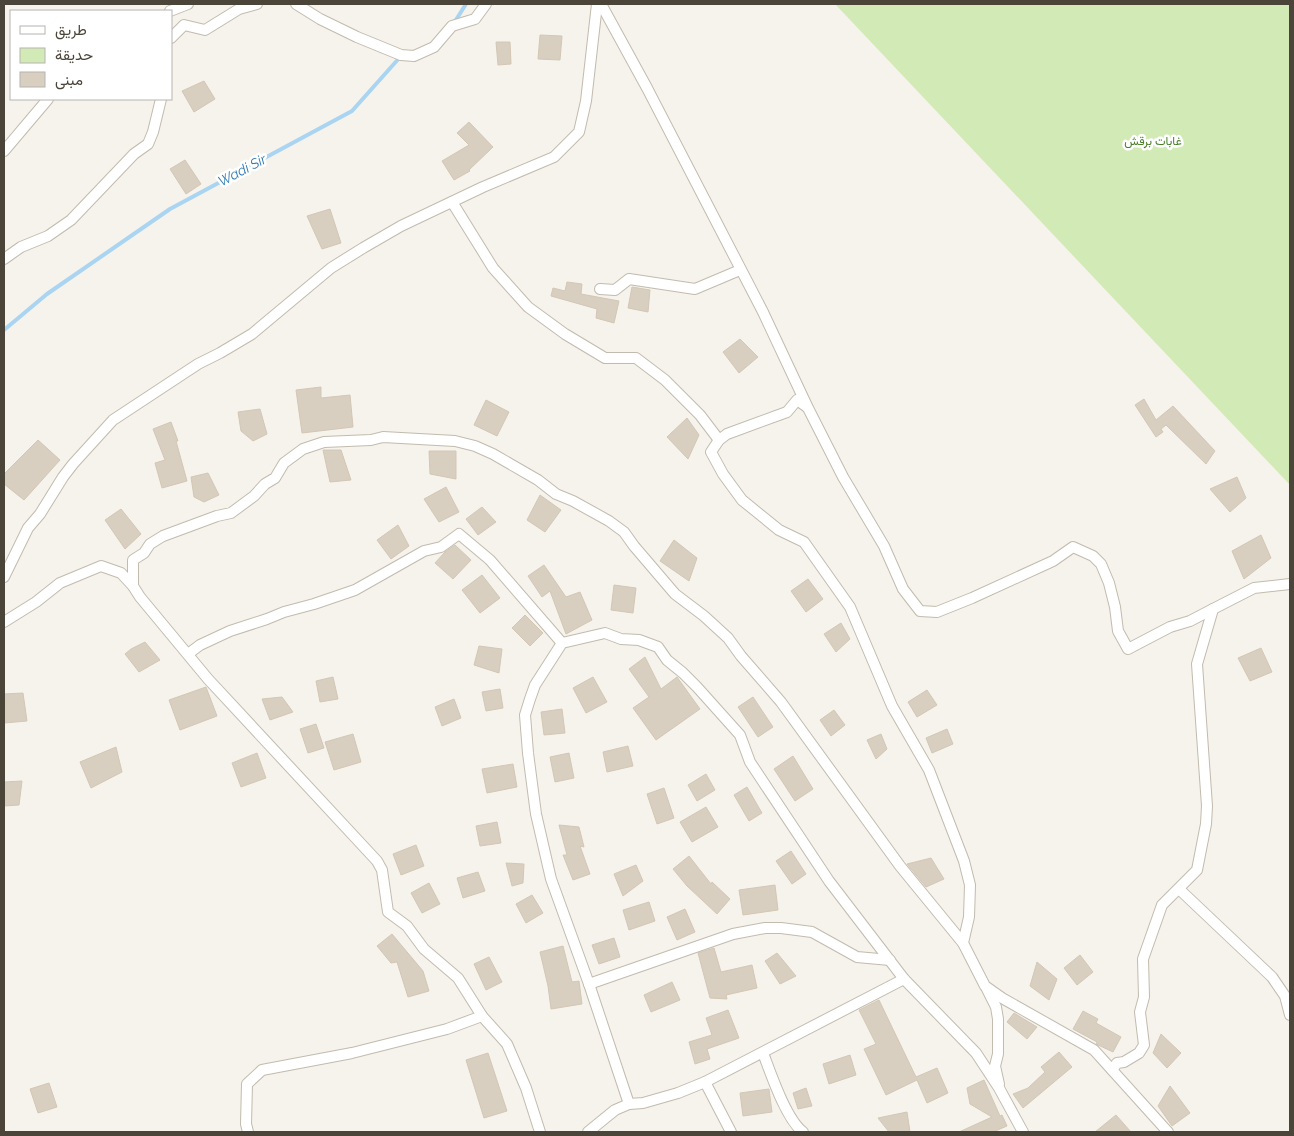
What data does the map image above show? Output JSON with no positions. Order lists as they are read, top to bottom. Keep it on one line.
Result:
{"water":["Wadi Sir"],"parks":["غابات برقش"],"legend":["طريق","حديقة","مبنى"]}
